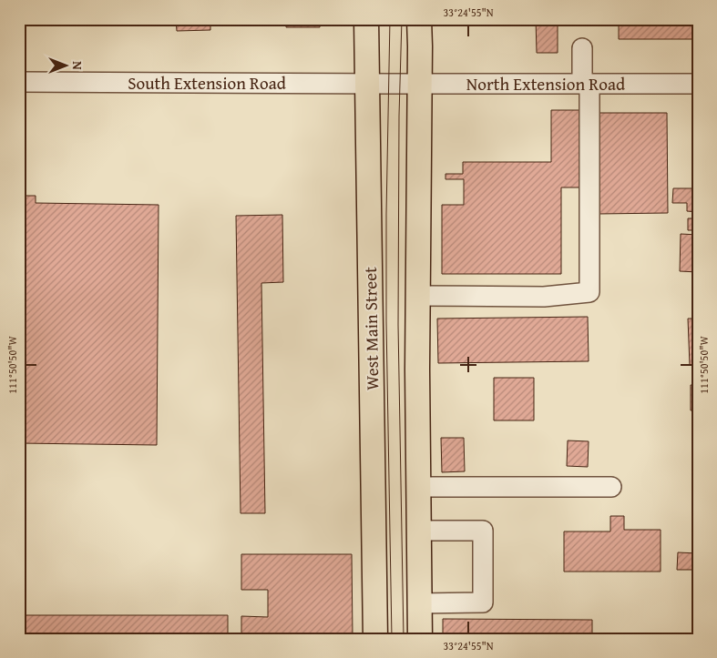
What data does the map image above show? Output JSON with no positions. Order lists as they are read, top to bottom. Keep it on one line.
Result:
{"streets":{"main road":["West Main Street"],"street":["South Extension Road","North Extension Road"]},"crossings":[["South Extension Road","North Extension Road"],["South Extension Road","West Main Street"]],"north":"right","coordinates":["33°24'55\"N","111°50'50\"W"]}
